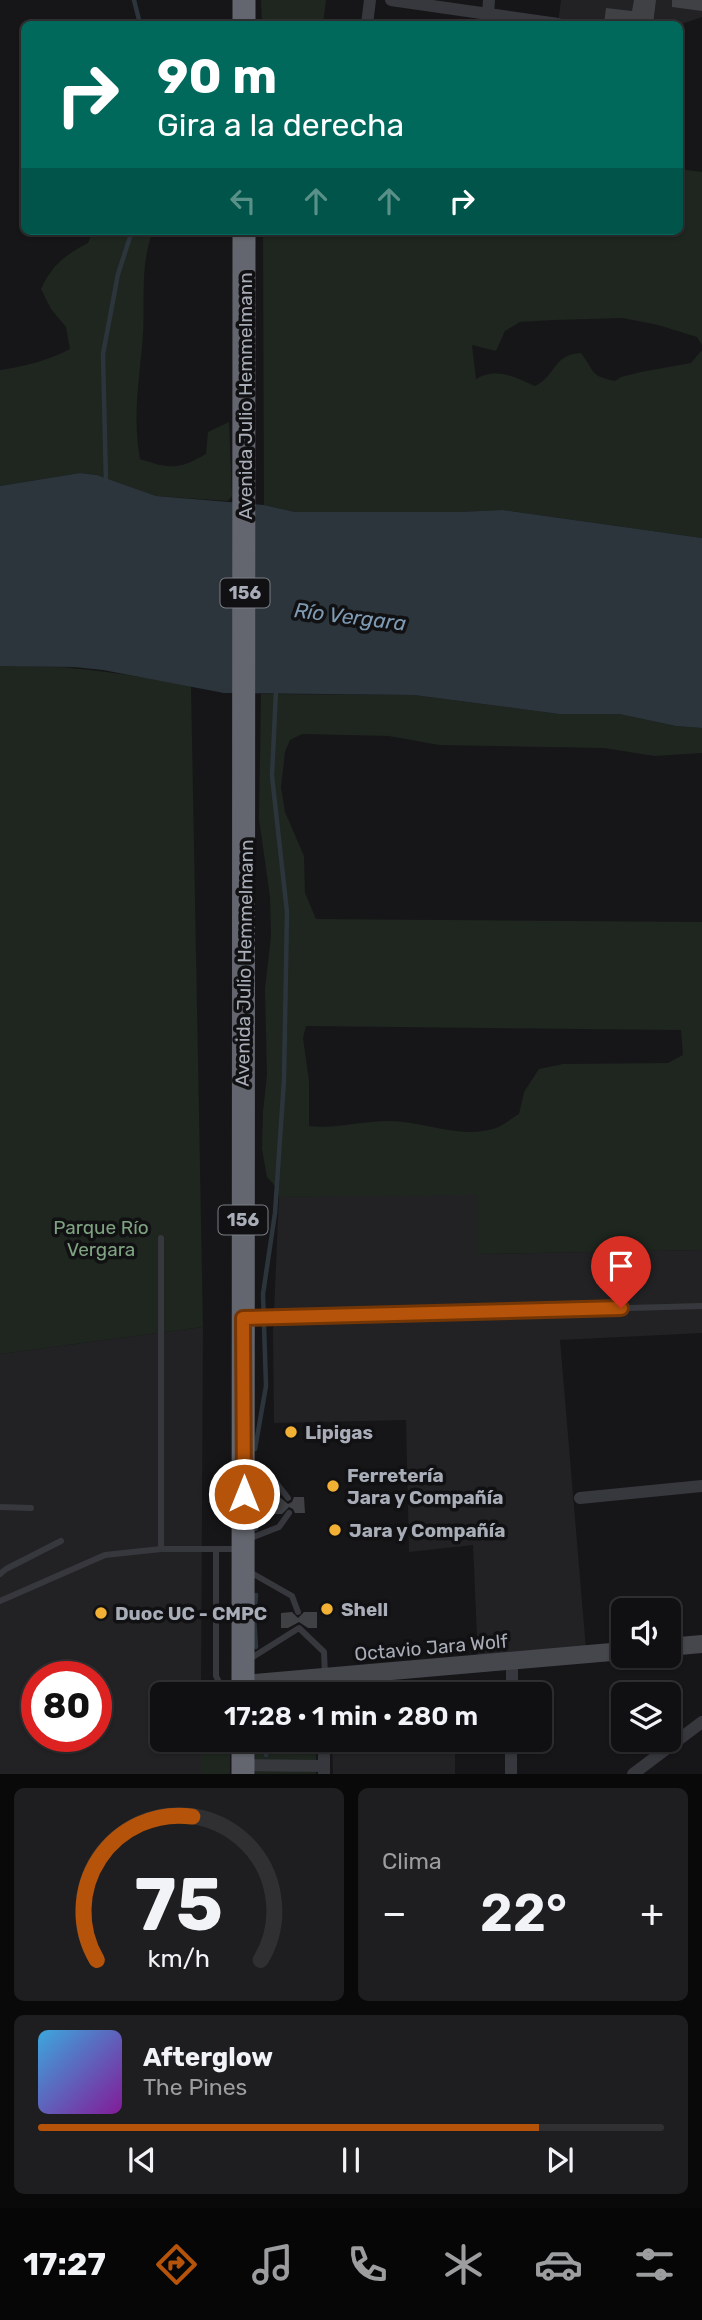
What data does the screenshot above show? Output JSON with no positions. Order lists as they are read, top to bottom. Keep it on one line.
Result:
{"streets":{"highway":["Avenida Julio Hemmelmann","156"],"main road":["Octavio Jara Wolf"]},"crossings":[["Avenida Julio Hemmelmann","Octavio Jara Wolf"]],"water":["Río Vergara"],"parks":["Parque Río Vergara"],"places":["Lipigas","Ferretería Jara y Compañía","Jara y Compañía","Shell","Duoc UC - CMPC"],"page":{"turn":["90 m","Gira a la derecha"],"limit":"80","trip":"17:28 · 1 min · 280 m","tile":"Clima","heat":["−","22°","+"],"song":["Afterglow","The Pines"],"tabs":"17:27","gauge":["75","km/h"]}}
